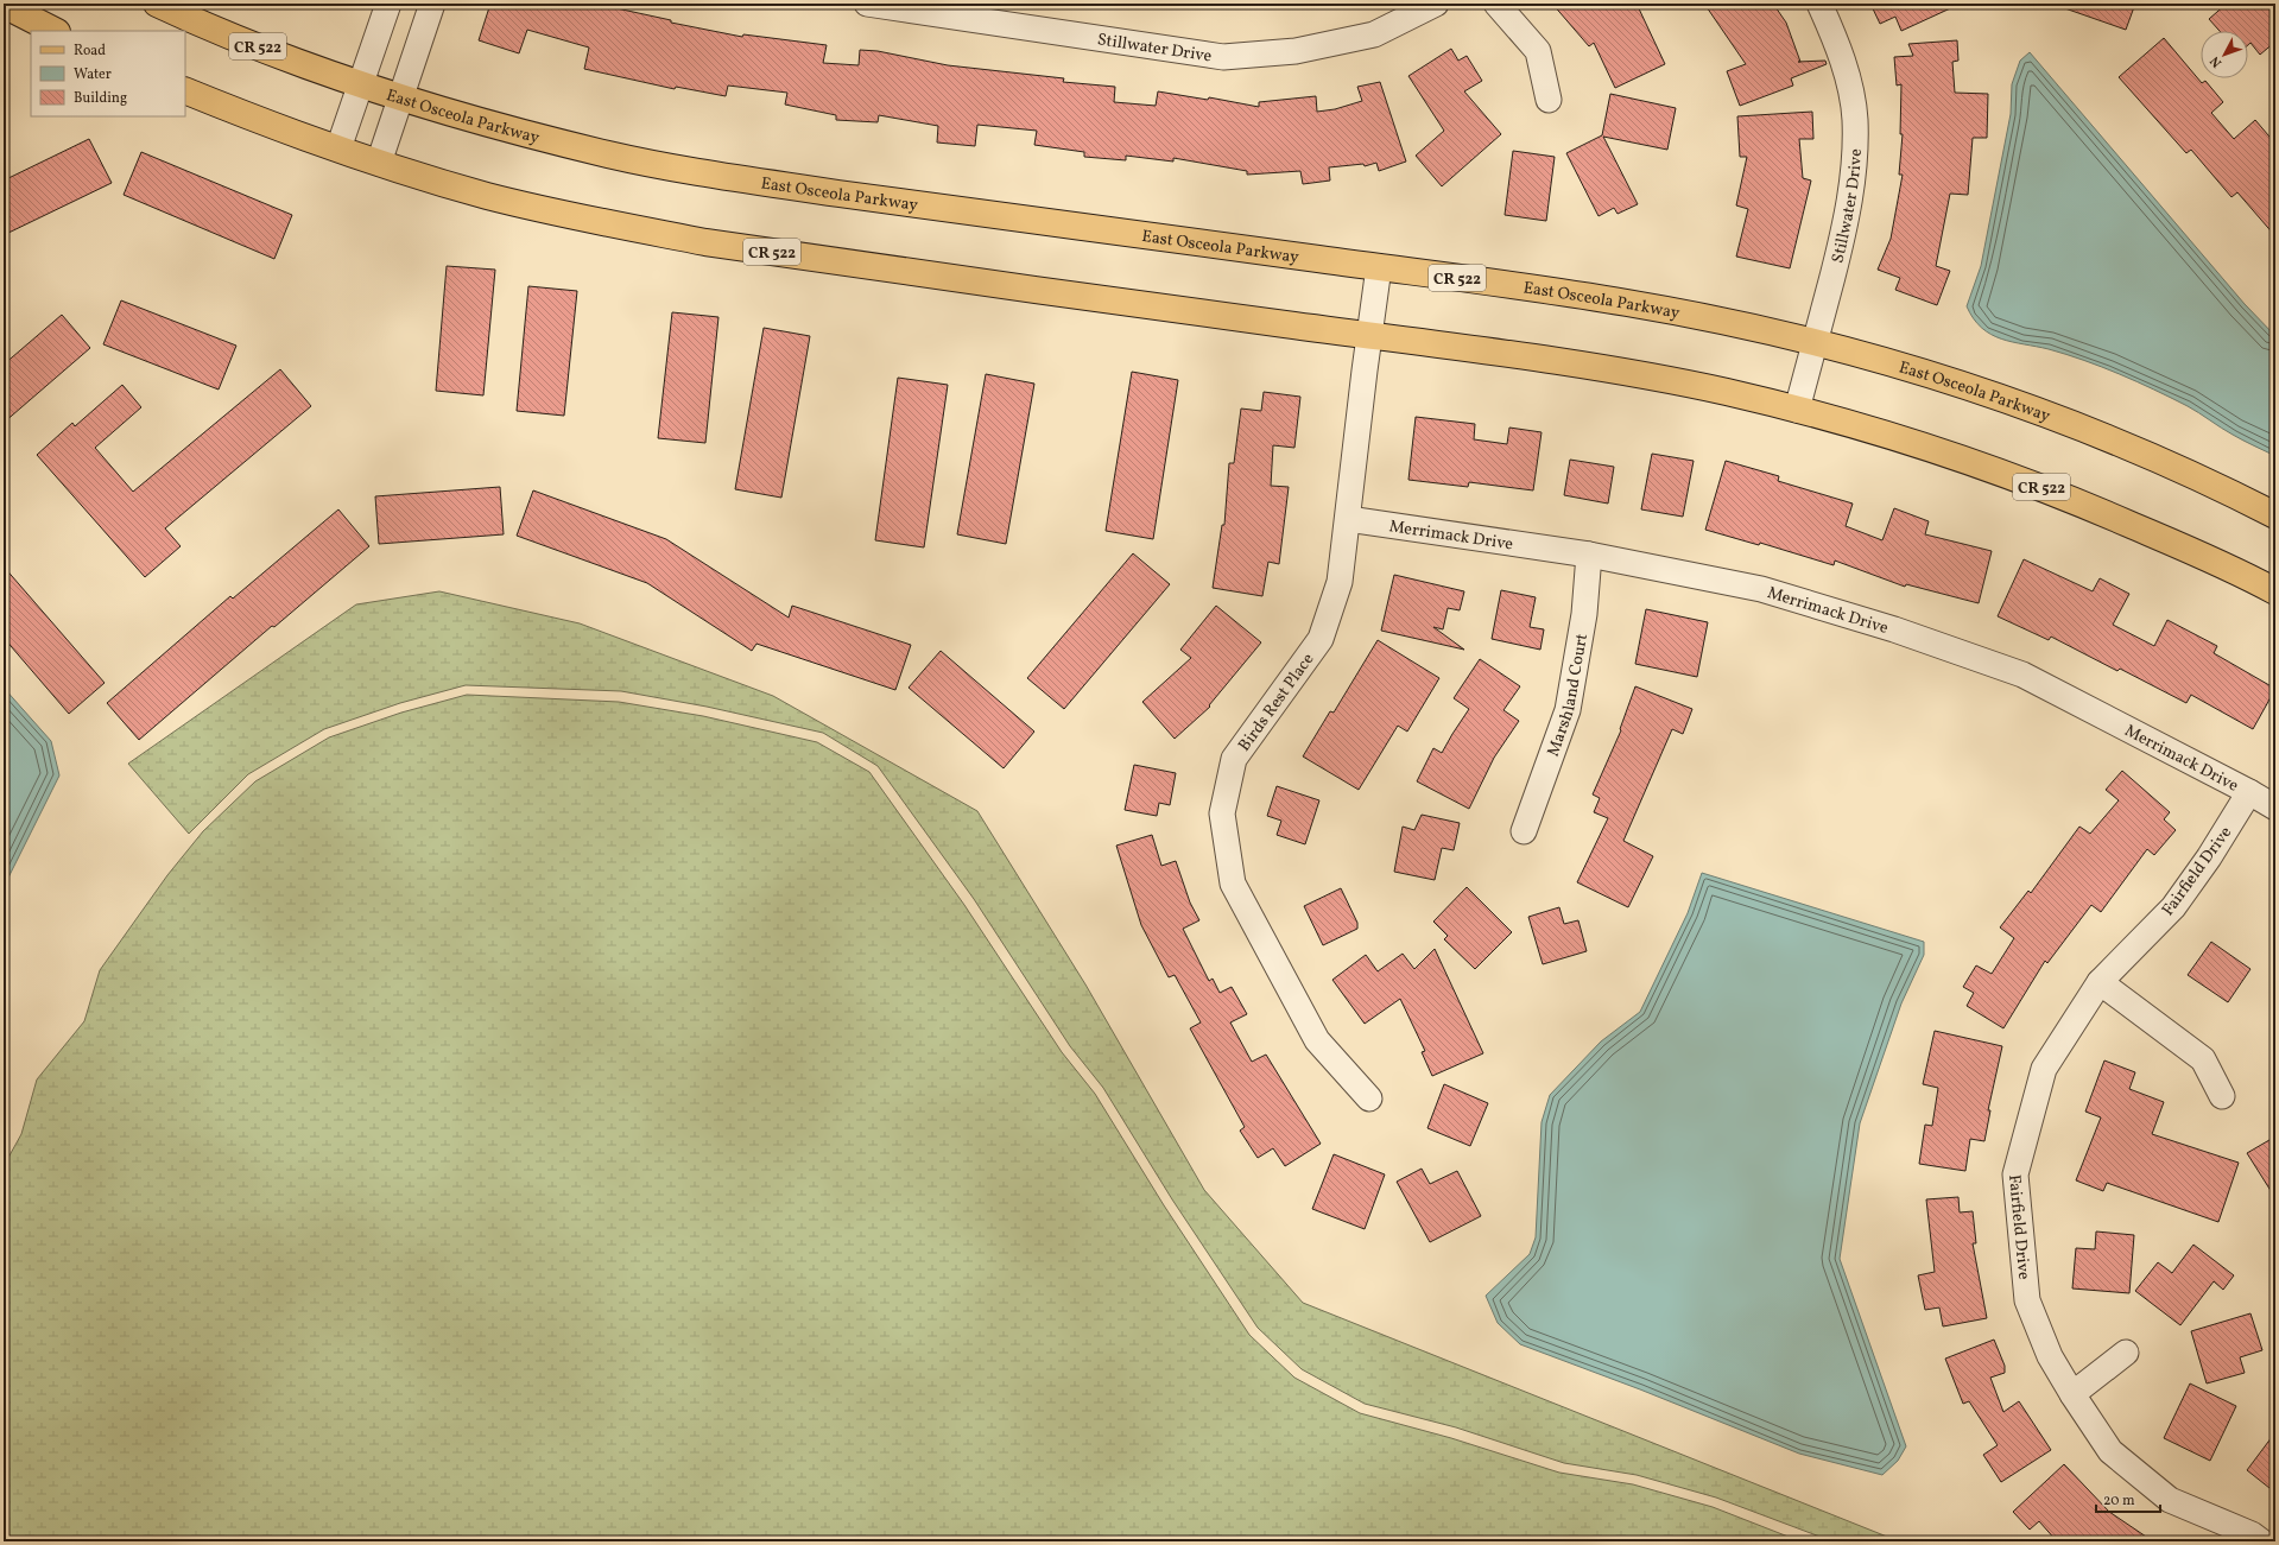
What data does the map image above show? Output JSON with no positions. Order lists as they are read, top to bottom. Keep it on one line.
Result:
{"streets":{"main road":["CR 522","East Osceola Parkway"],"street":["Stillwater Drive","Merrimack Drive","Marshland Court","Birds Rest Place","Fairfield Drive"]},"crossings":[["CR 522","Stillwater Drive"],["CR 522","Birds Rest Place"],["Stillwater Drive","East Osceola Parkway"],["East Osceola Parkway","Birds Rest Place"],["Merrimack Drive","Marshland Court"],["Merrimack Drive","Birds Rest Place"],["Merrimack Drive","Fairfield Drive"]],"legend":["Road","Water","Building"],"scale_bar":"20 m","north":"bottom left"}
